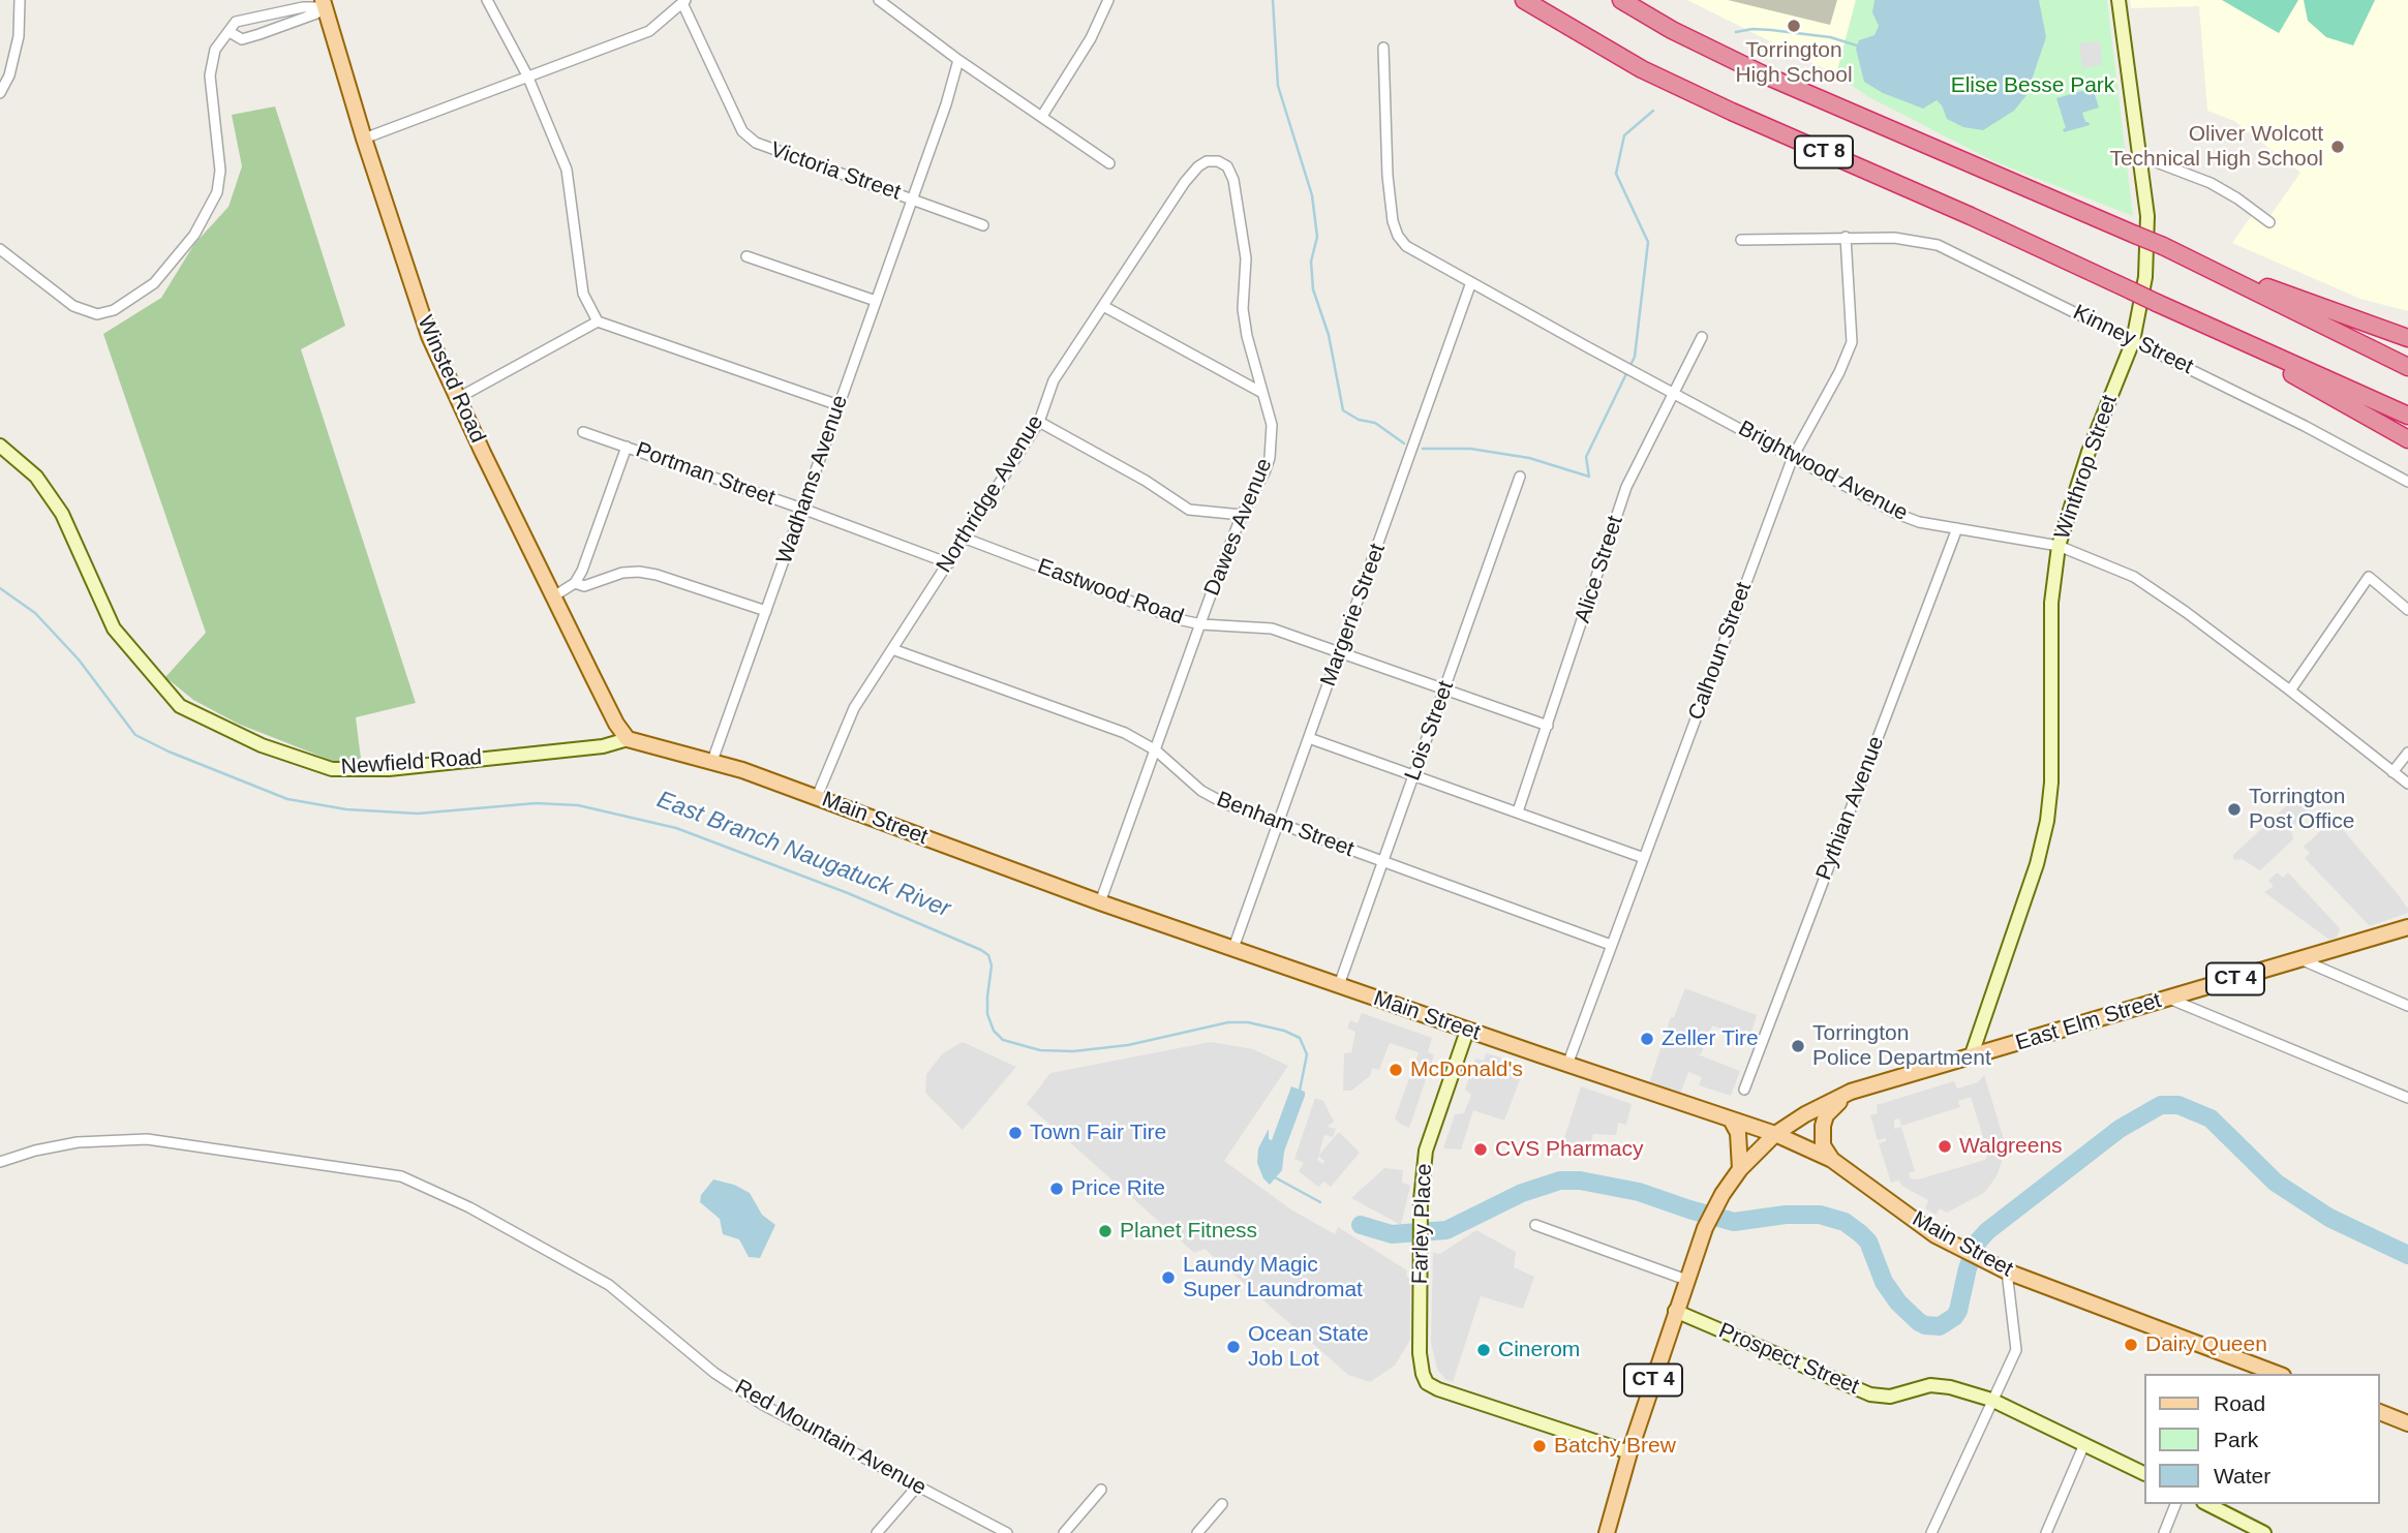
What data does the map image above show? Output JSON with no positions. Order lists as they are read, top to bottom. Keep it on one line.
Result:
{"streets":{"highway":["CT 8"],"main road":["Winsted Road","Main Street","CT 4","East Elm Street"],"street":["Victoria Street","Kinney Street","Winthrop Street","Brightwood Avenue","Portman Street","Wadhams Avenue","Northridge Avenue","Dawes Avenue","Alice Street","Eastwood Road","Margerie Street","Calhoun Street","Lois Street","Newfield Road","Pythian Avenue","Benham Street","Farley Place","Prospect Street","Red Mountain Avenue"]},"crossings":[["Victoria Street","Wadhams Avenue"],["Kinney Street","Winthrop Street"],["Kinney Street","Calhoun Street"],["Winsted Road","Newfield Road"],["Winsted Road","Main Street"],["Winthrop Street","Brightwood Avenue"],["Winthrop Street","East Elm Street"],["Brightwood Avenue","Alice Street"],["Brightwood Avenue","Margerie Street"],["Brightwood Avenue","Calhoun Street"],["Brightwood Avenue","Pythian Avenue"],["Portman Street","Wadhams Avenue"],["Portman Street","Northridge Avenue"],["Wadhams Avenue","Main Street"],["Northridge Avenue","Dawes Avenue"],["Northridge Avenue","Eastwood Road"],["Northridge Avenue","Main Street"],["Northridge Avenue","Benham Street"],["Dawes Avenue","Eastwood Road"],["Dawes Avenue","Main Street"],["Dawes Avenue","Benham Street"],["Alice Street","Eastwood Road"],["Eastwood Road","Margerie Street"],["Eastwood Road","Lois Street"],["Margerie Street","Main Street"],["Margerie Street","Benham Street"],["Calhoun Street","Main Street"],["Calhoun Street","Benham Street"],["Lois Street","Main Street"],["Lois Street","Benham Street"],["Newfield Road","Main Street"],["Main Street","CT 4"],["Main Street","East Elm Street"],["Main Street","Farley Place"],["CT 4","East Elm Street"],["CT 4","Farley Place"],["CT 4","Prospect Street"]],"water":["East Branch Naugatuck River"],"parks":["Elise Besse Park"],"places":["Torrington High School","Oliver Wolcott Technical High School","Torrington Post Office","Zeller Tire","Torrington Police Department","McDonald's","Town Fair Tire","Walgreens","CVS Pharmacy","Price Rite","Planet Fitness","Laundy Magic Super Laundromat","Dairy Queen","Ocean State Job Lot","Cinerom","Batchy Brew"],"legend":["Road","Park","Water"]}
